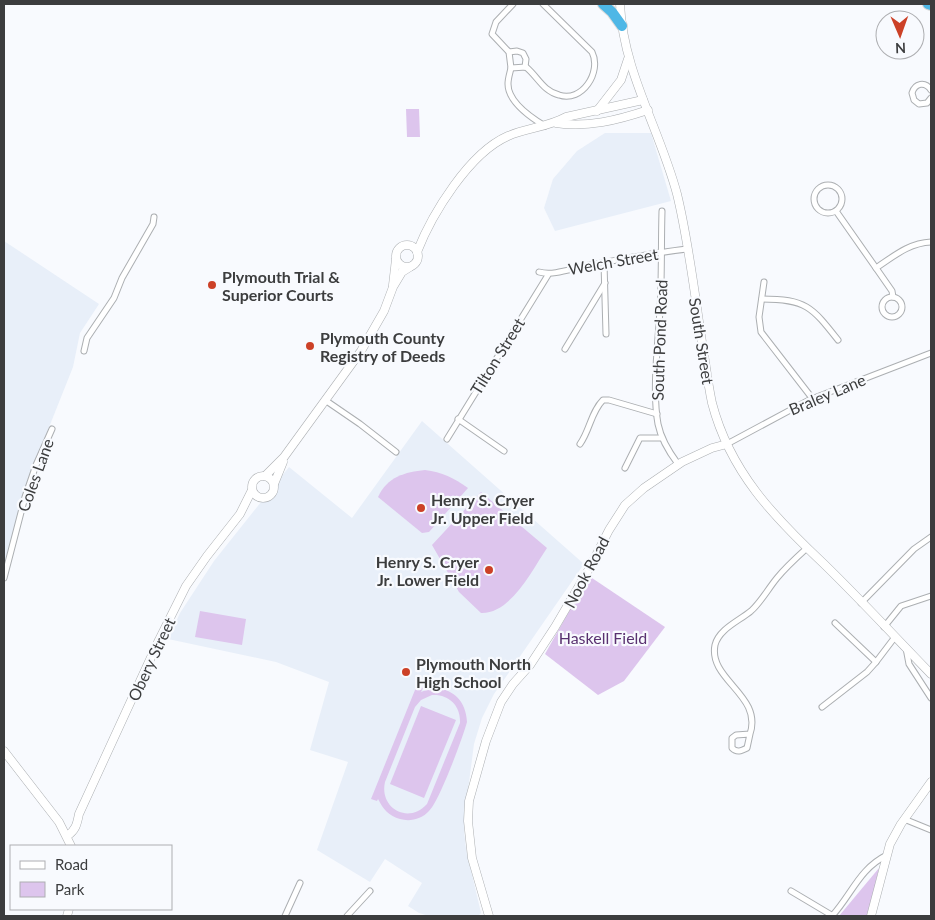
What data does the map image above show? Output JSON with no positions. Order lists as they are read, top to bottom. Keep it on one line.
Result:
{"streets":{"main road":["South Street","Nook Road","Obery Street"],"street":["Welch Street","South Pond Road","Tilton Street","Braley Lane","Coles Lane"]},"crossings":[["Welch Street","South Pond Road"],["Welch Street","South Street"],["Welch Street","Tilton Street"],["South Pond Road","Nook Road"],["South Street","Braley Lane"],["South Street","Nook Road"],["South Street","Obery Street"],["Braley Lane","Nook Road"]],"parks":["Haskell Field"],"places":["Plymouth Trial & Superior Courts","Plymouth County Registry of Deeds","Henry S. Cryer Jr. Upper Field","Henry S. Cryer Jr. Lower Field","Plymouth North High School"],"legend":["Road","Park"],"north":"bottom"}
